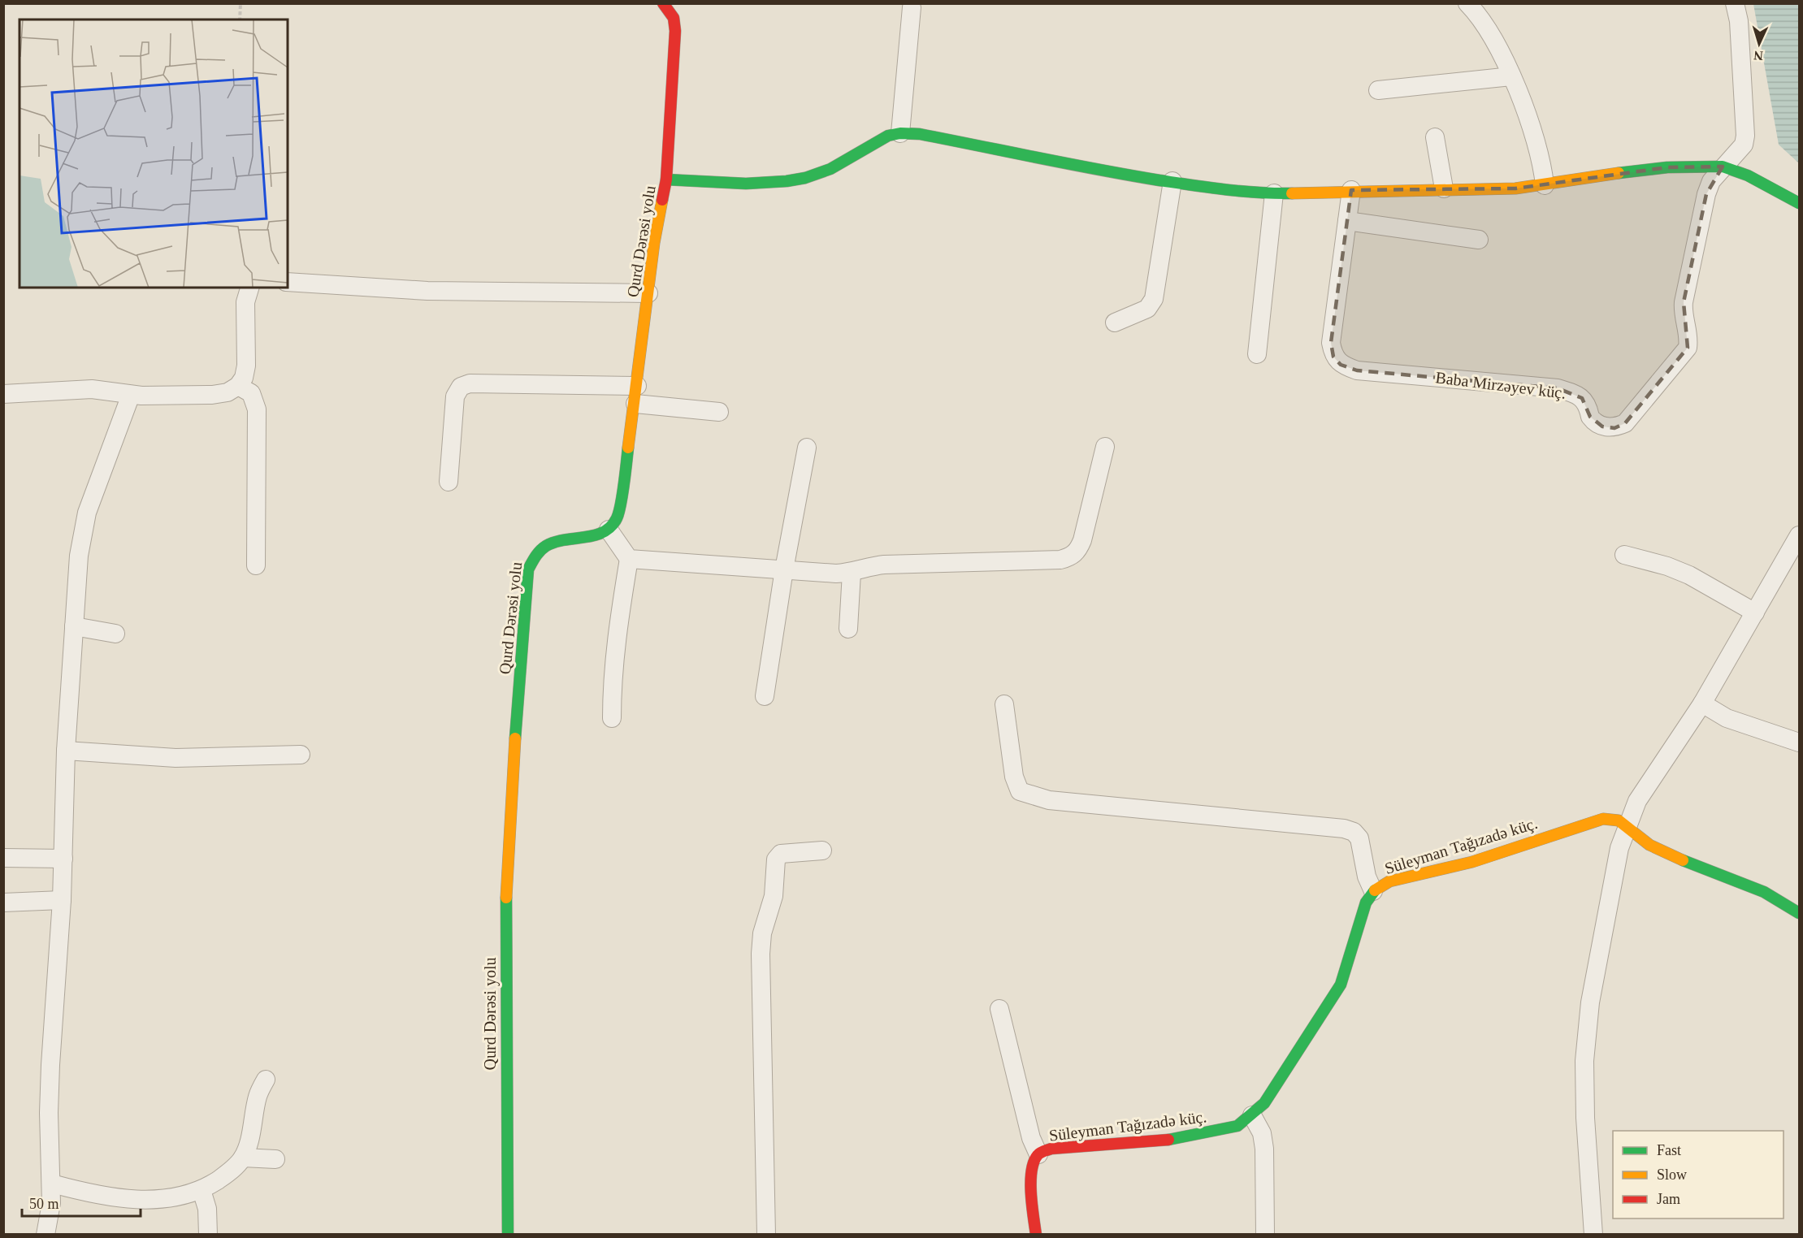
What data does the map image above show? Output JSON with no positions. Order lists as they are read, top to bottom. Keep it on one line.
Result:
{"streets":{"street":["Qurd Dərəsi yolu","Baba Mirzəyev küç.","Süleyman Tağızadə küç."]},"legend":["Fast","Slow","Jam"],"scale_bar":"50 m","north":"bottom"}
